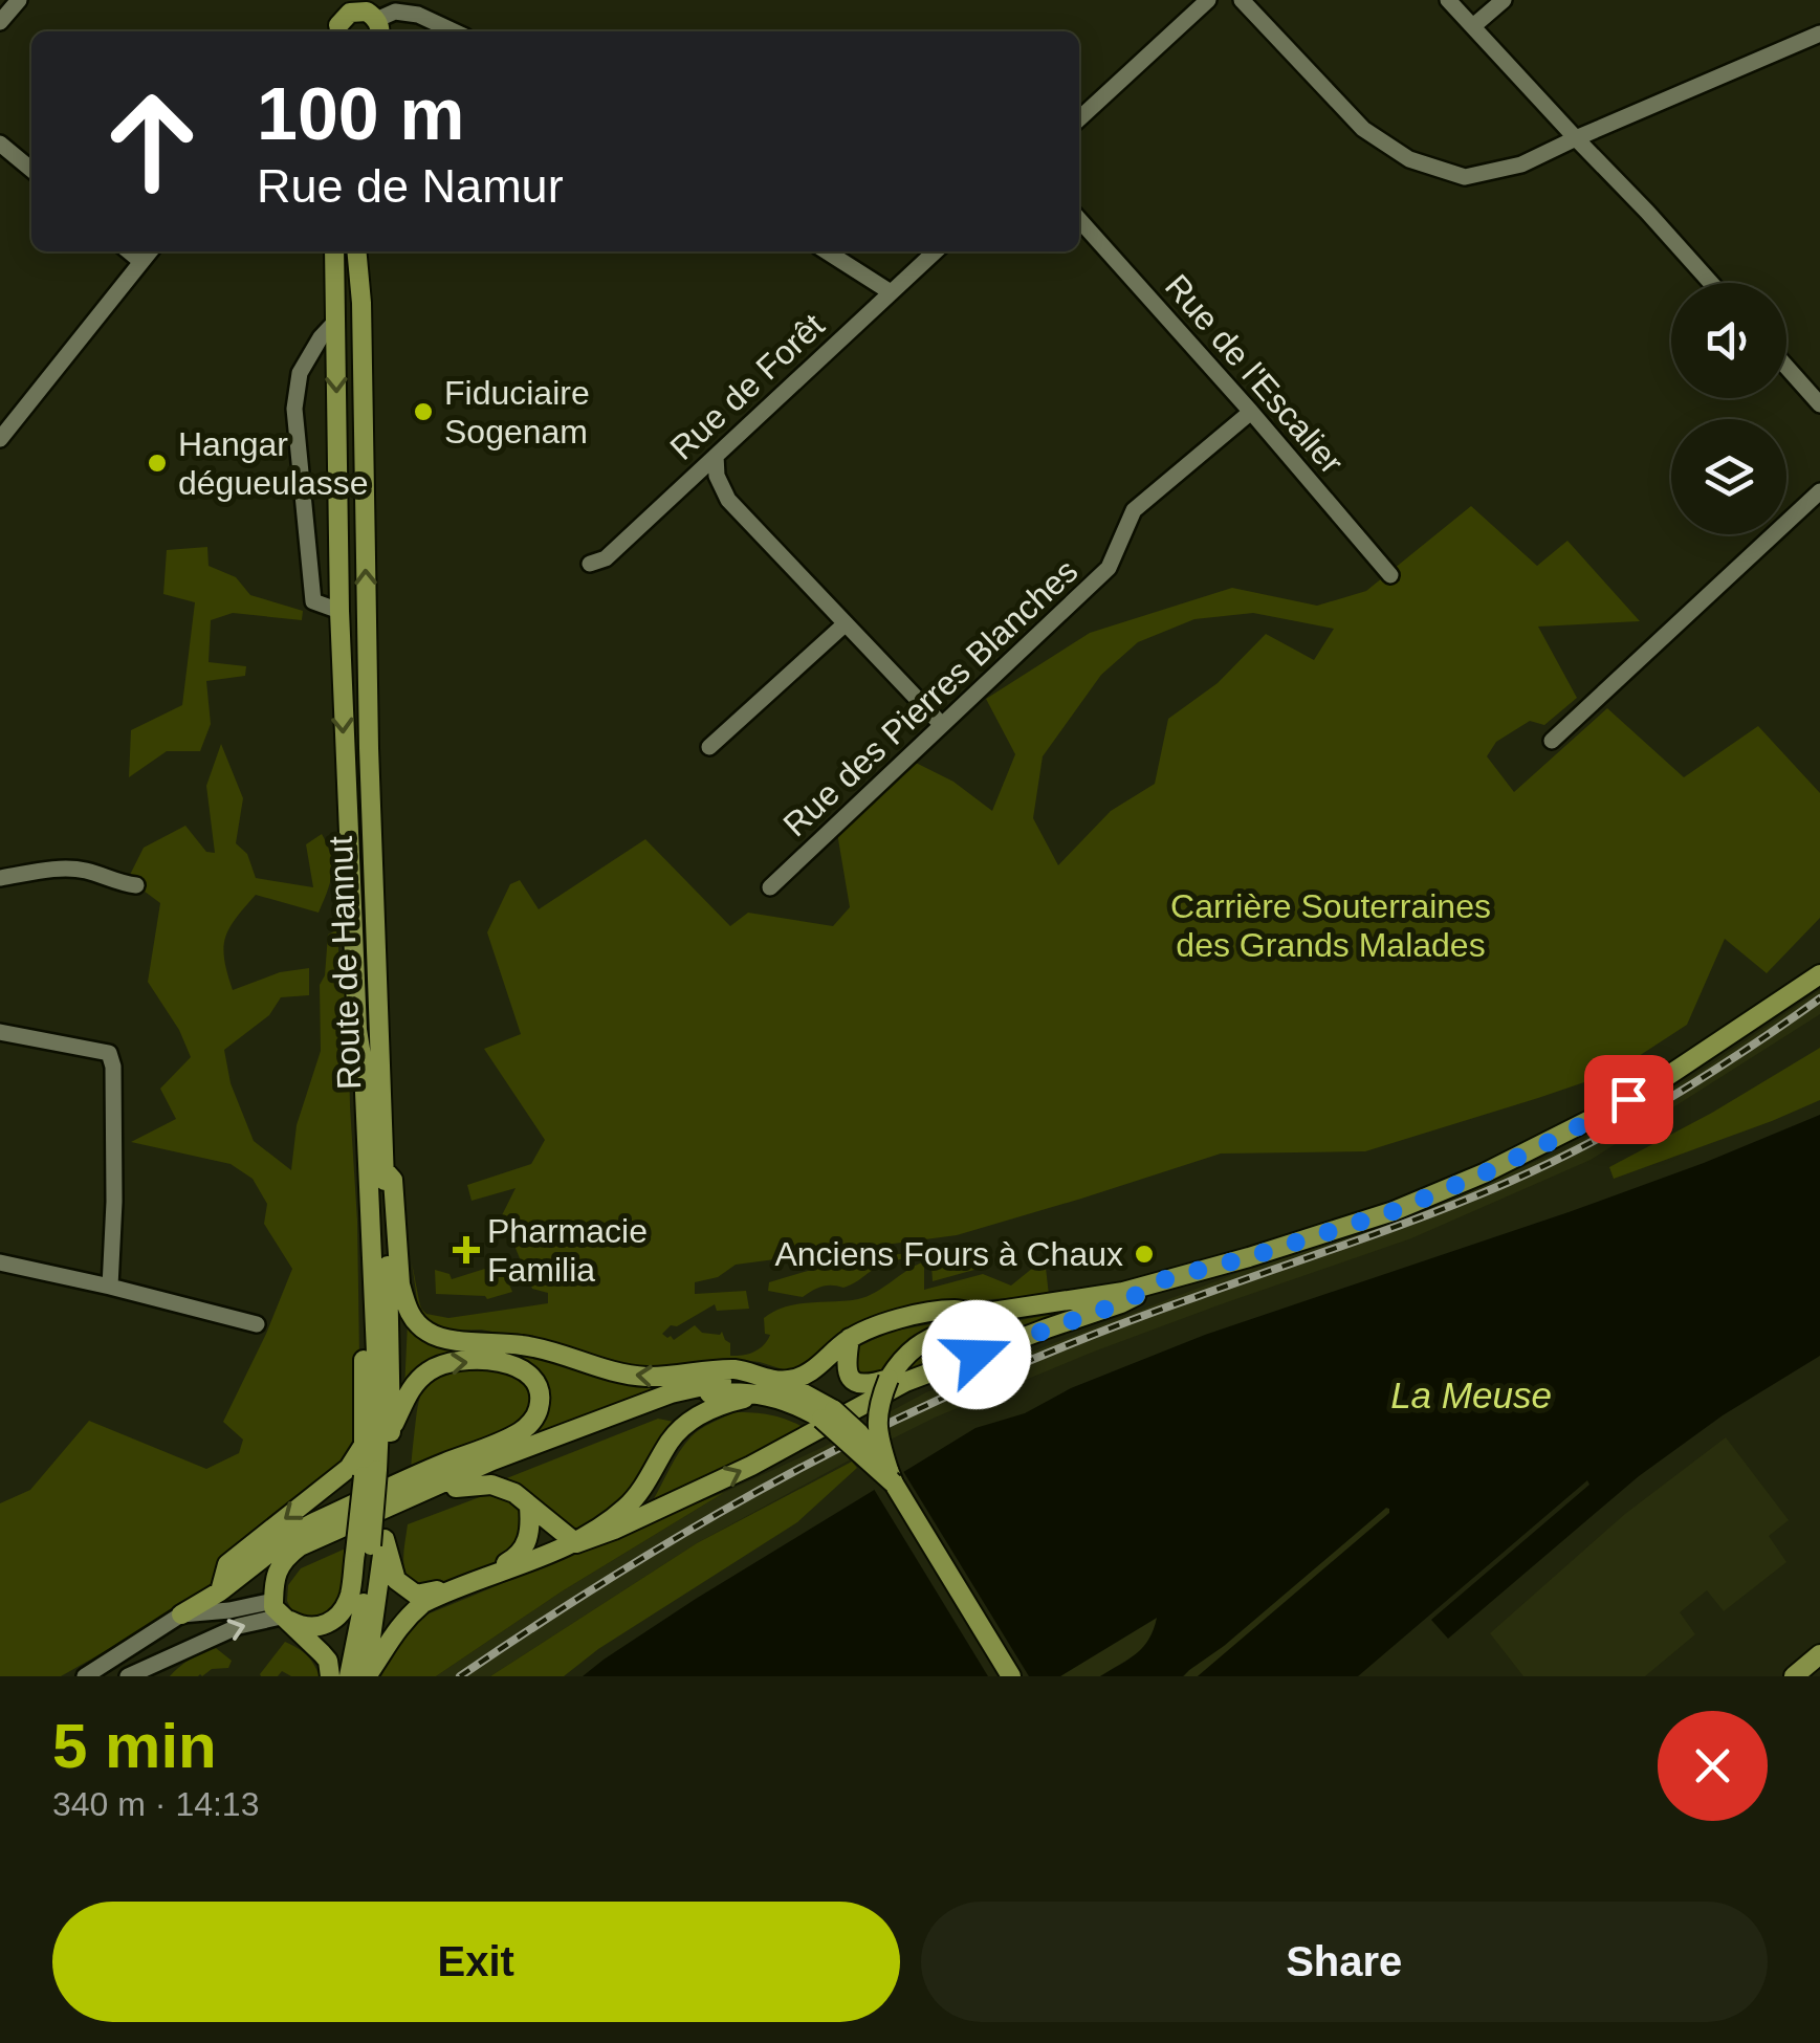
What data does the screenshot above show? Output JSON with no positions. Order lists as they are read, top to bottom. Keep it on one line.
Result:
{"streets":{"main road":["Route de Hannut"],"street":["Rue de l'Escalier","Rue de Forêt","Rue des Pierres Blanches"]},"crossings":[["Rue de l'Escalier","Rue des Pierres Blanches"]],"water":["La Meuse"],"parks":["Carrière Souterraines des Grands Malades"],"places":{"other":["Fiduciaire Sogenam","Hangar dégueulasse","Anciens Fours à Chaux"],"health":["Pharmacie Familia"]},"page":{"turn":["100 m","Rue de Namur"],"heading":["5 min","340 m · 14:13"],"buttons":["Exit","Share"]}}
